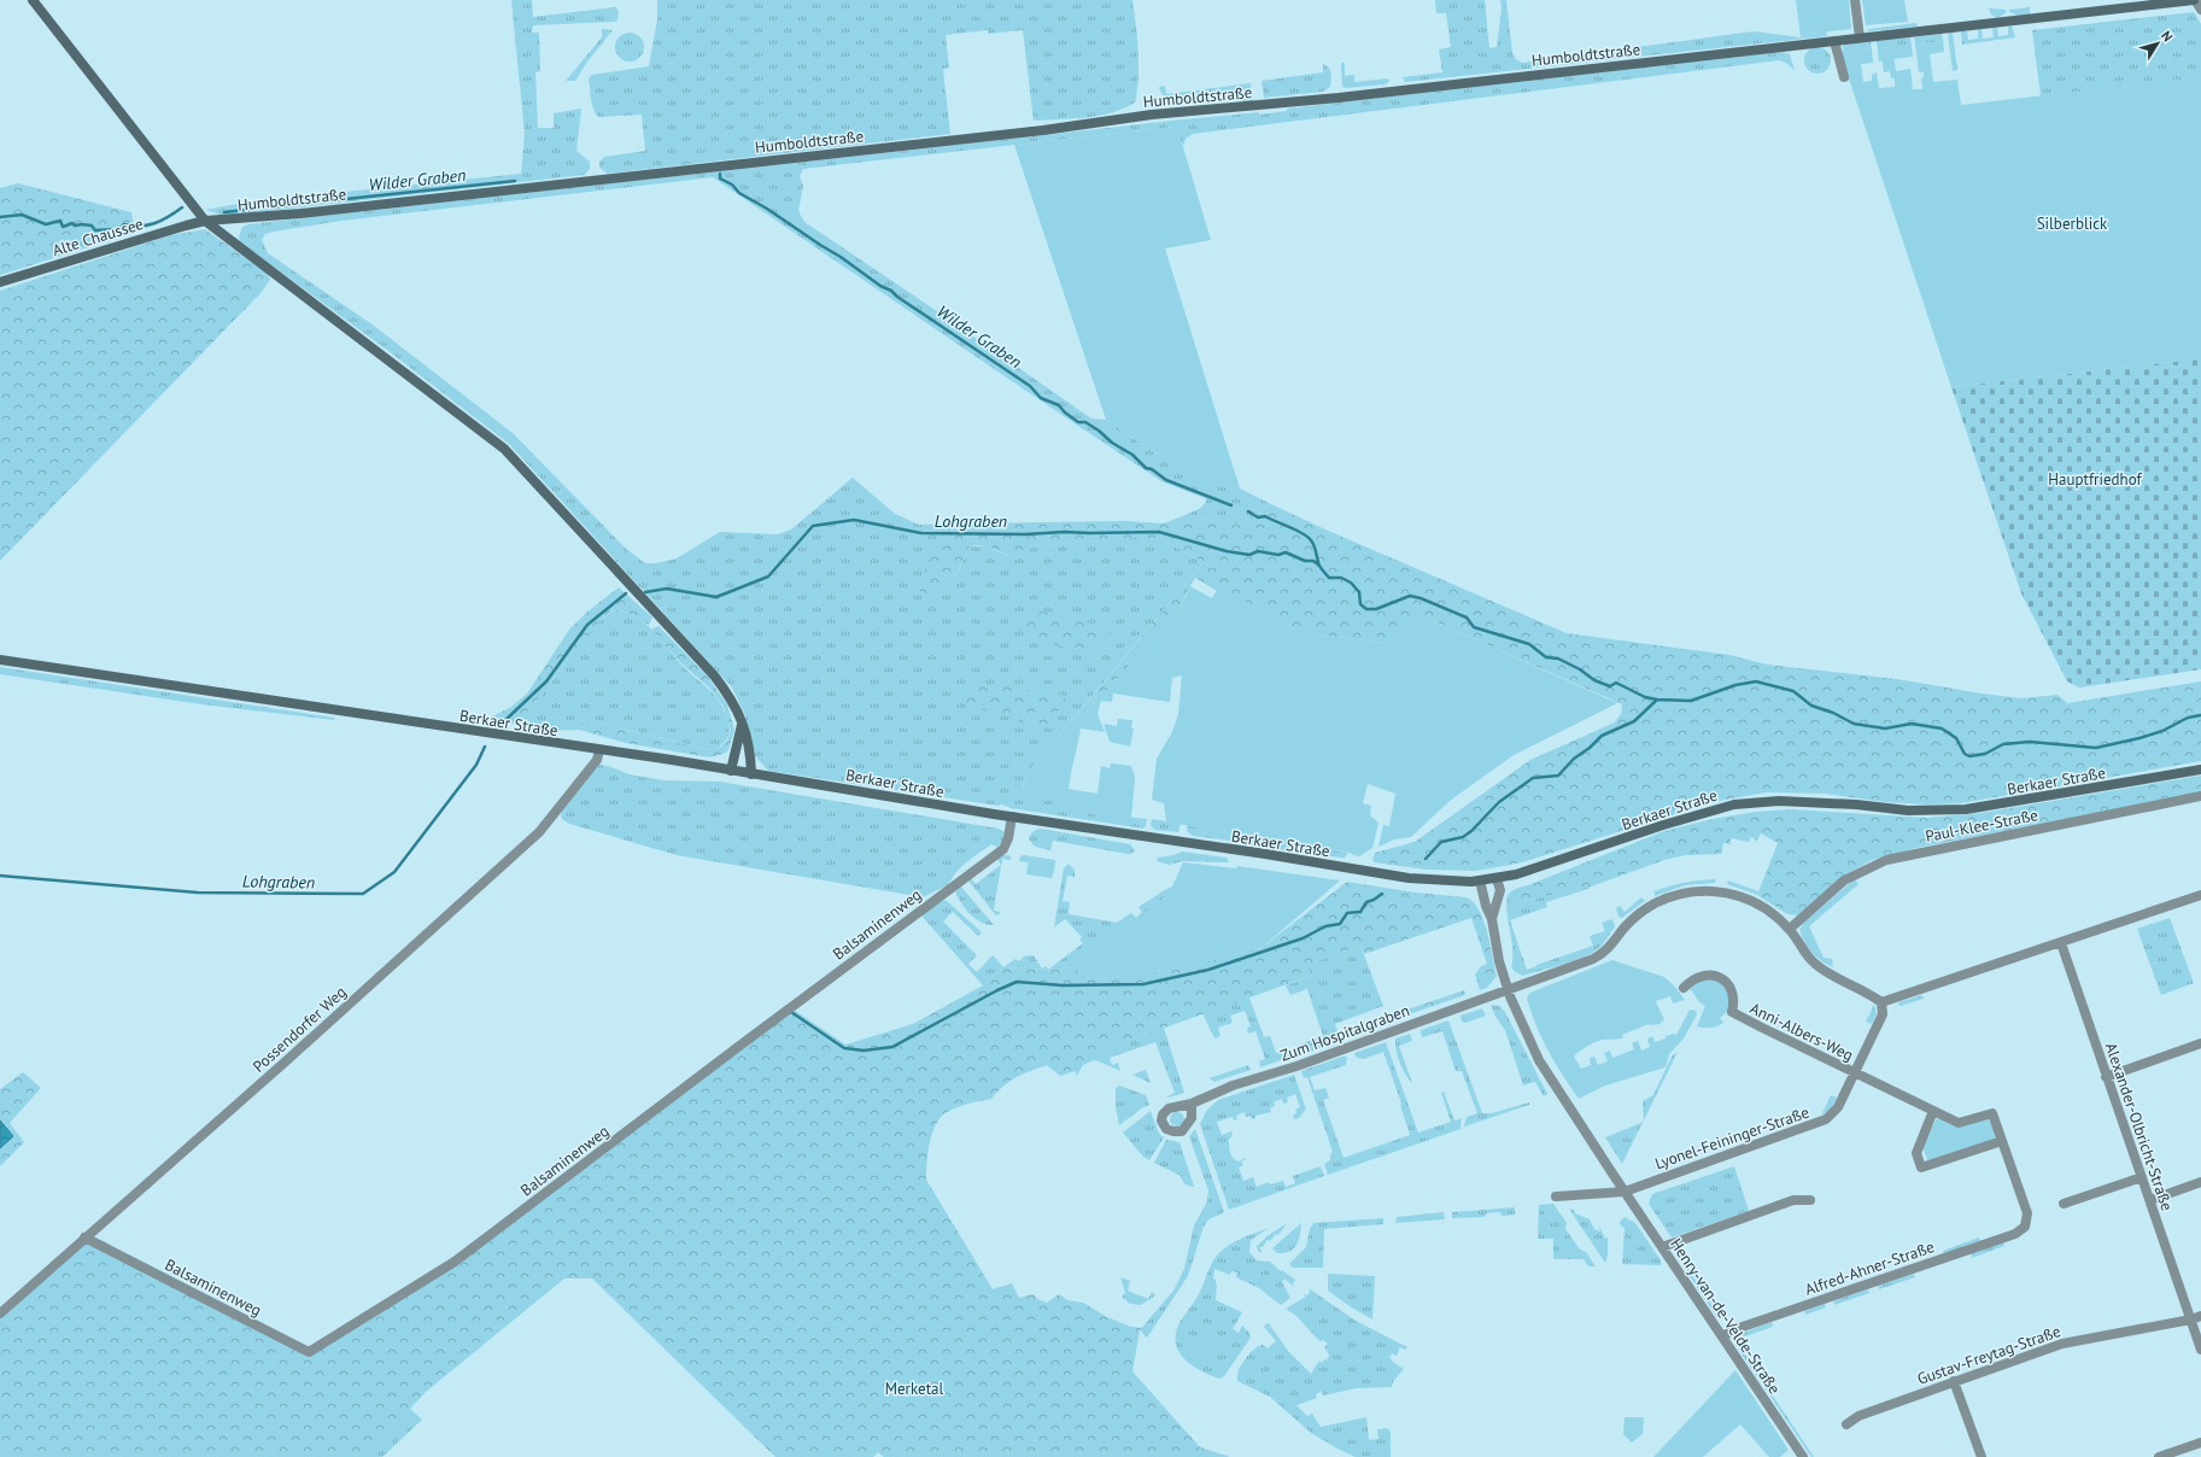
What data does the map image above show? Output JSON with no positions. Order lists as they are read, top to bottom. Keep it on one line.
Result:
{"streets":{"street":["Humboldtstraße","Alte Chaussee","Berkaer Straße","Paul-Klee-Straße","Balsaminenweg","Possendorfer Weg","Anni-Albers-Weg","Zum Hospitalgraben","Alexander-Olbricht-Straße","Lyonel-Feininger-Straße","Alfred-Ahner-Straße","Henry-van-de-Velde-Straße","Gustav-Freytag-Straße"]},"crossings":[["Humboldtstraße","Alte Chaussee"],["Berkaer Straße","Balsaminenweg"],["Berkaer Straße","Possendorfer Weg"],["Berkaer Straße","Henry-van-de-Velde-Straße"],["Balsaminenweg","Possendorfer Weg"],["Anni-Albers-Weg","Lyonel-Feininger-Straße"],["Zum Hospitalgraben","Henry-van-de-Velde-Straße"],["Alexander-Olbricht-Straße","Gustav-Freytag-Straße"],["Lyonel-Feininger-Straße","Henry-van-de-Velde-Straße"],["Alfred-Ahner-Straße","Henry-van-de-Velde-Straße"]],"water":["Wilder Graben","Lohgraben"],"parks":["Silberblick","Hauptfriedhof","Merketal"],"north":"top right"}
